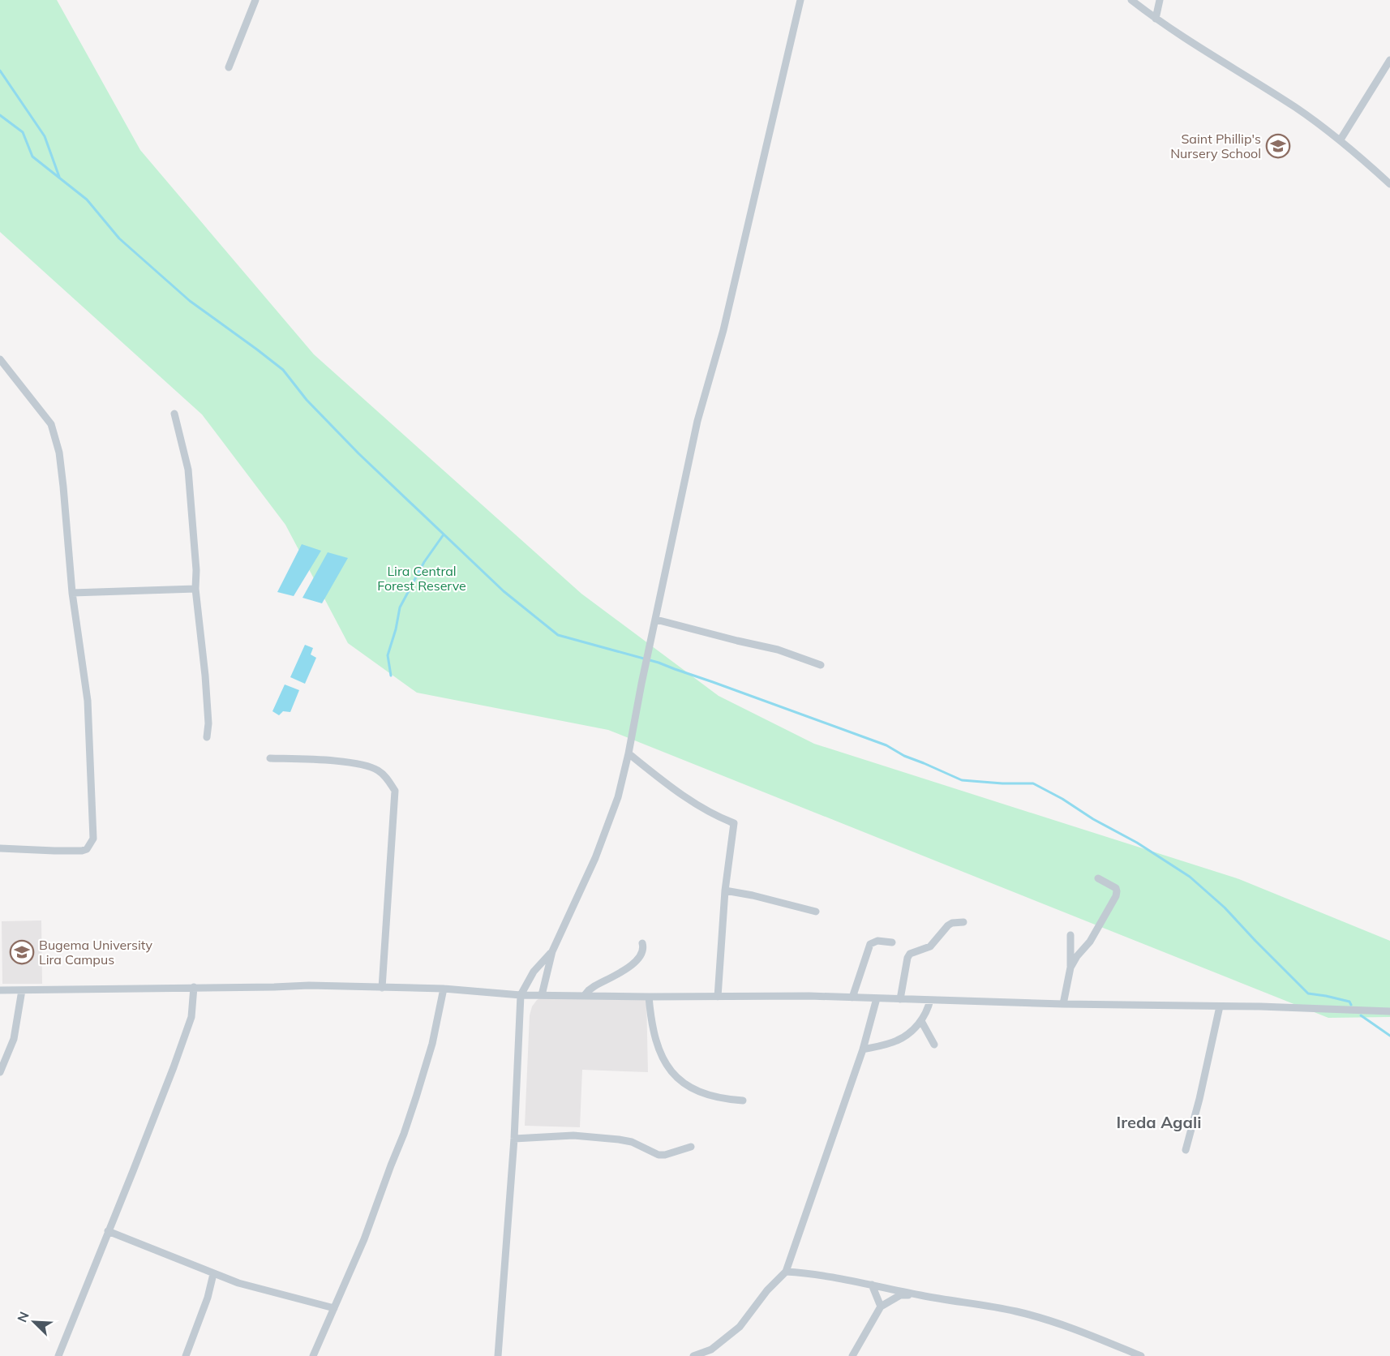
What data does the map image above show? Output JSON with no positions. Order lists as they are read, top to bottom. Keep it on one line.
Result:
{"districts":["Ireda Agali"],"parks":["Lira Central Forest Reserve"],"places":{"school or university":["Saint Phillip's Nursery School","Bugema University Lira Campus"]},"north":"top left"}
